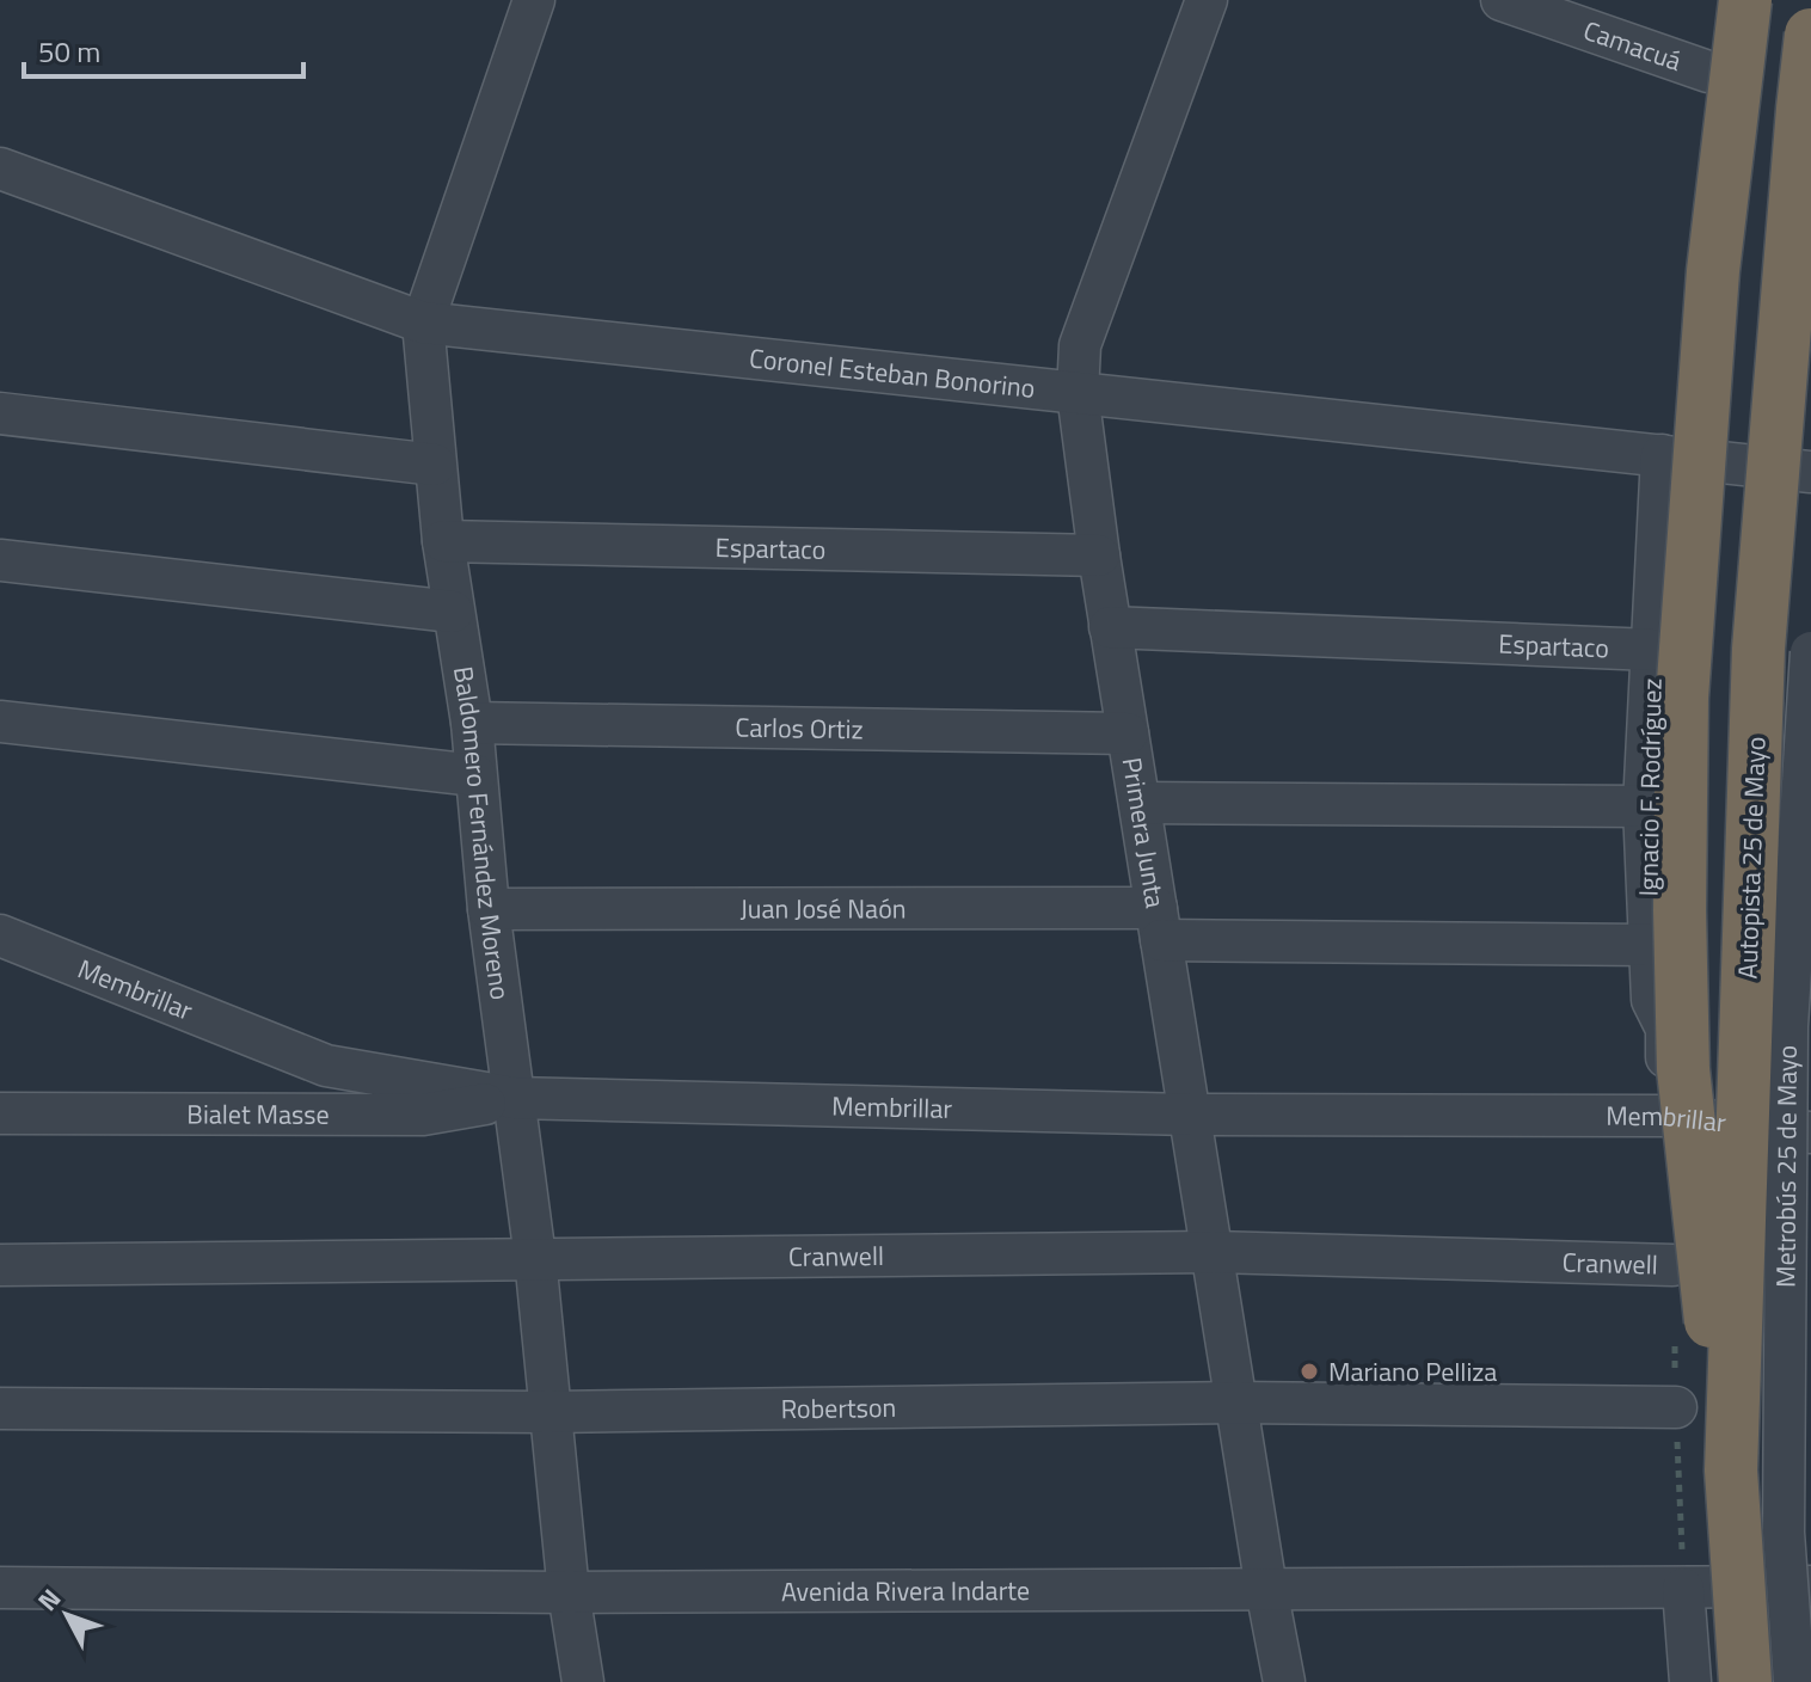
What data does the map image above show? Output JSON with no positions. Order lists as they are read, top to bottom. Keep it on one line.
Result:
{"streets":{"highway":["Autopista 25 de Mayo"],"street":["Camacuá","Coronel Esteban Bonorino","Espartaco","Carlos Ortiz","Ignacio F. Rodríguez","Baldomero Fernández Moreno","Primera Junta","Juan José Naón","Membrillar","Bialet Masse","Metrobús 25 de Mayo","Cranwell","Robertson","Avenida Rivera Indarte"]},"crossings":[["Coronel Esteban Bonorino","Ignacio F. Rodríguez"],["Coronel Esteban Bonorino","Baldomero Fernández Moreno"],["Coronel Esteban Bonorino","Primera Junta"],["Espartaco","Ignacio F. Rodríguez"],["Espartaco","Baldomero Fernández Moreno"],["Espartaco","Primera Junta"],["Carlos Ortiz","Baldomero Fernández Moreno"],["Carlos Ortiz","Primera Junta"],["Ignacio F. Rodríguez","Juan José Naón"],["Ignacio F. Rodríguez","Membrillar"],["Baldomero Fernández Moreno","Juan José Naón"],["Baldomero Fernández Moreno","Membrillar"],["Baldomero Fernández Moreno","Bialet Masse"],["Baldomero Fernández Moreno","Cranwell"],["Baldomero Fernández Moreno","Robertson"],["Baldomero Fernández Moreno","Avenida Rivera Indarte"],["Primera Junta","Juan José Naón"],["Primera Junta","Membrillar"],["Primera Junta","Cranwell"],["Primera Junta","Robertson"],["Primera Junta","Avenida Rivera Indarte"],["Membrillar","Bialet Masse"]],"places":["Mariano Pelliza"],"scale_bar":"50 m","north":"top left"}
